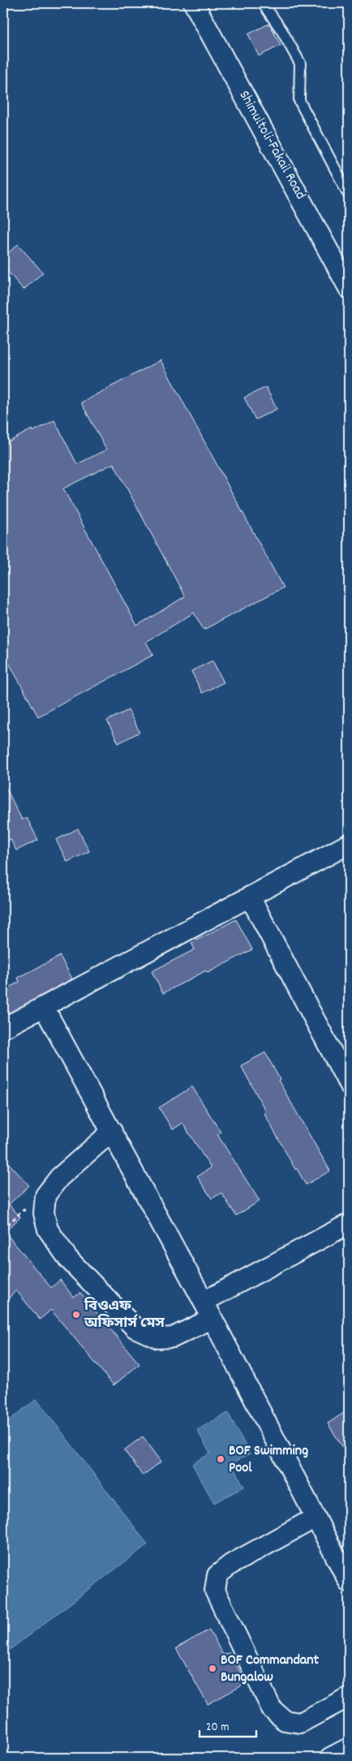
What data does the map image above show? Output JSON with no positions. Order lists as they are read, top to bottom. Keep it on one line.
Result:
{"streets":{"street":["Shimultoli-Fakail Road"]},"places":["বিওএফ অফিসার্স মেস","BOF Swimming Pool","BOF Commandant Bungalow"],"scale_bar":"20 m"}
